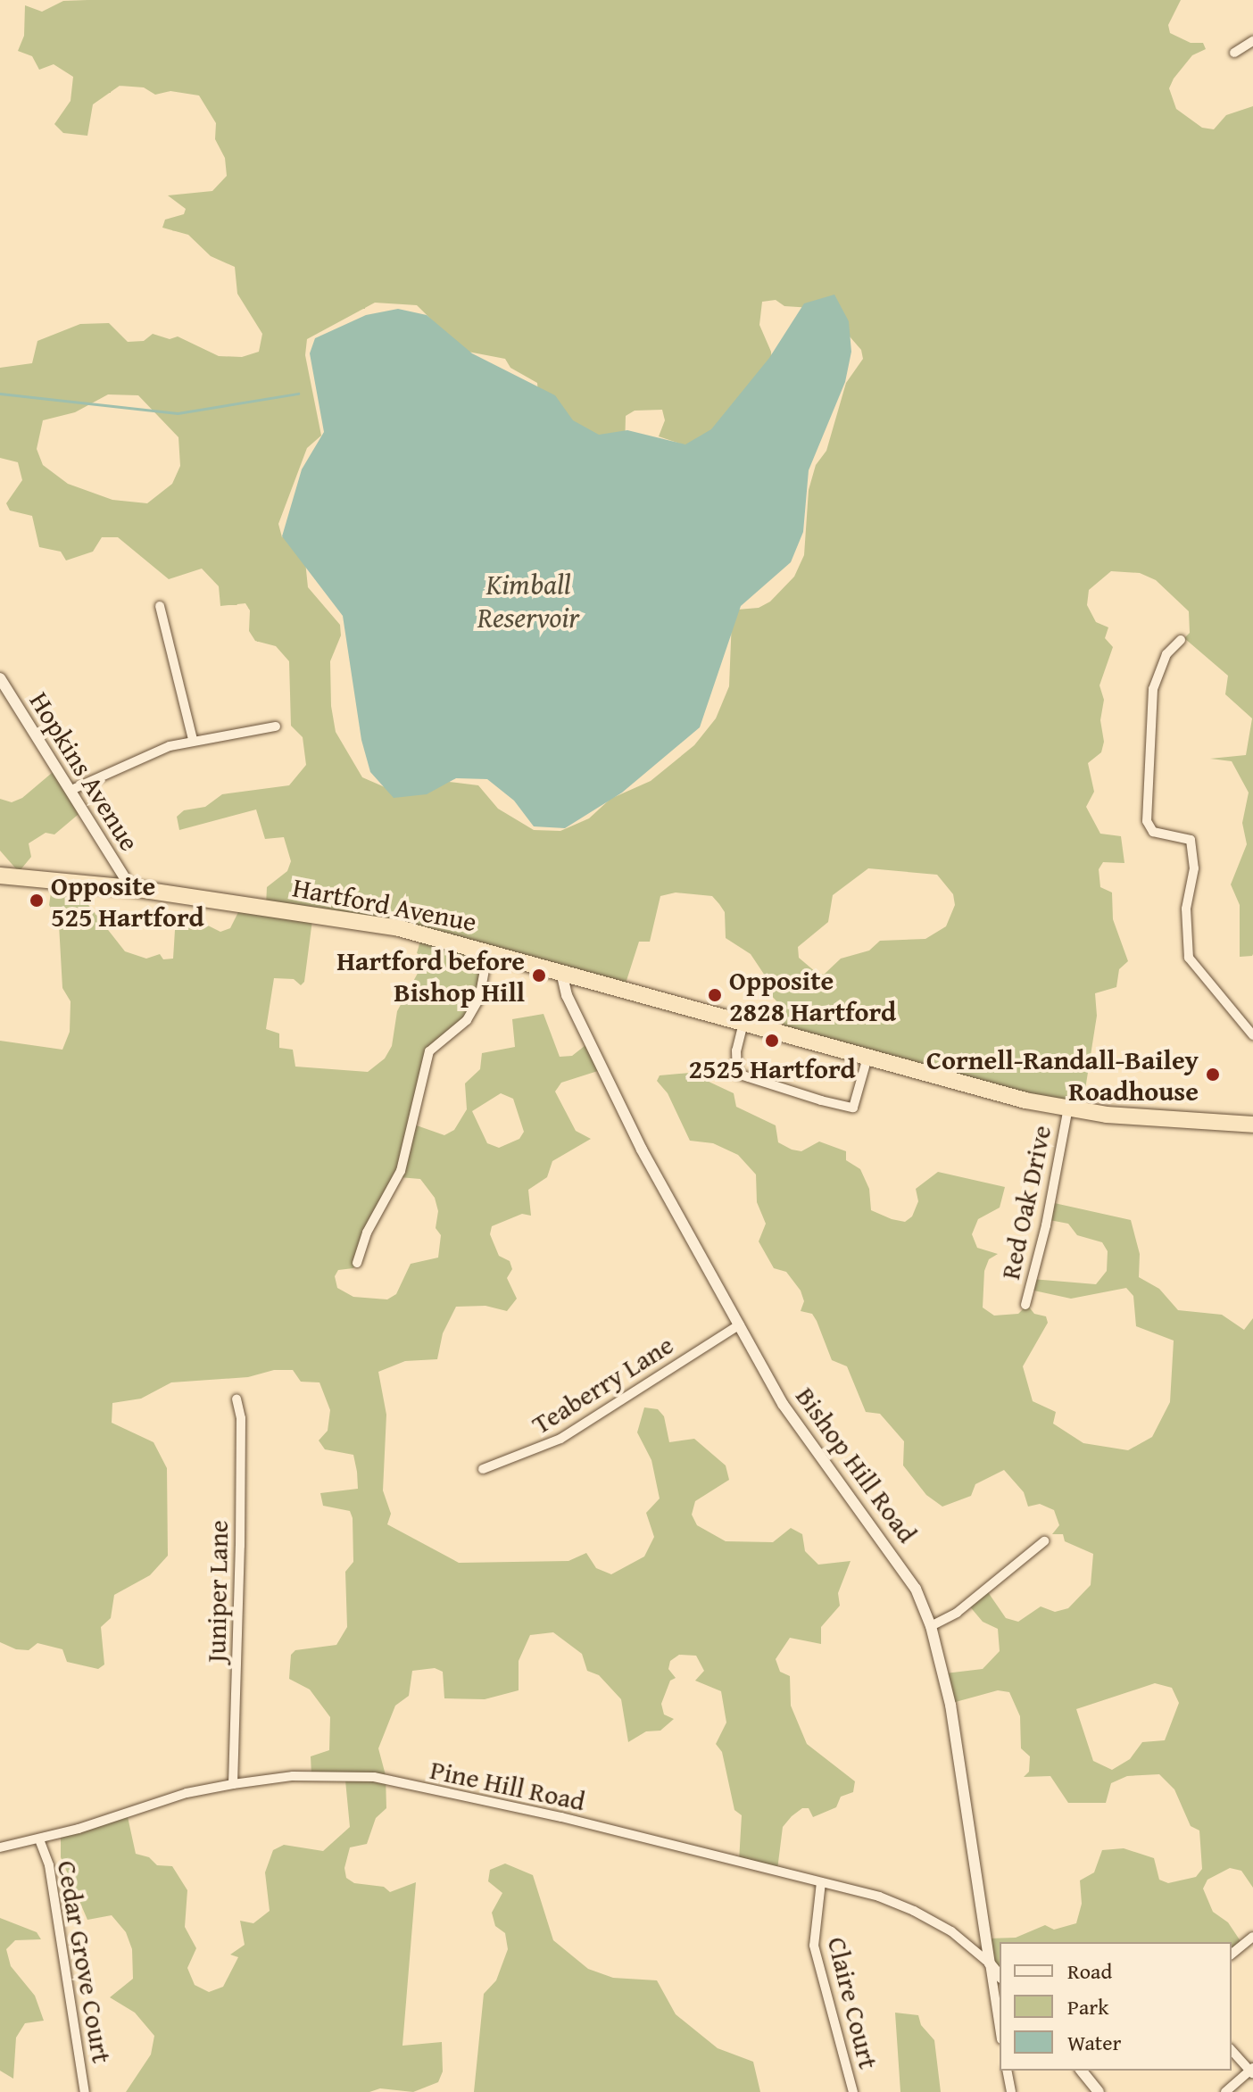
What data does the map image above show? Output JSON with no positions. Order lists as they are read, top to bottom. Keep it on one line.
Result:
{"streets":{"highway":["Hartford Avenue"],"street":["Hopkins Avenue","Red Oak Drive","Teaberry Lane","Bishop Hill Road","Juniper Lane","Pine Hill Road","Cedar Grove Court","Claire Court"]},"crossings":[["Hopkins Avenue","Hartford Avenue"],["Hartford Avenue","Red Oak Drive"],["Hartford Avenue","Bishop Hill Road"],["Teaberry Lane","Bishop Hill Road"],["Bishop Hill Road","Pine Hill Road"],["Juniper Lane","Pine Hill Road"],["Pine Hill Road","Cedar Grove Court"],["Pine Hill Road","Claire Court"]],"water":["Kimball Reservoir"],"places":["Opposite 525 Hartford","Hartford before Bishop Hill","Opposite 2828 Hartford","2525 Hartford","Cornell-Randall-Bailey Roadhouse"],"legend":["Road","Park","Water"]}
